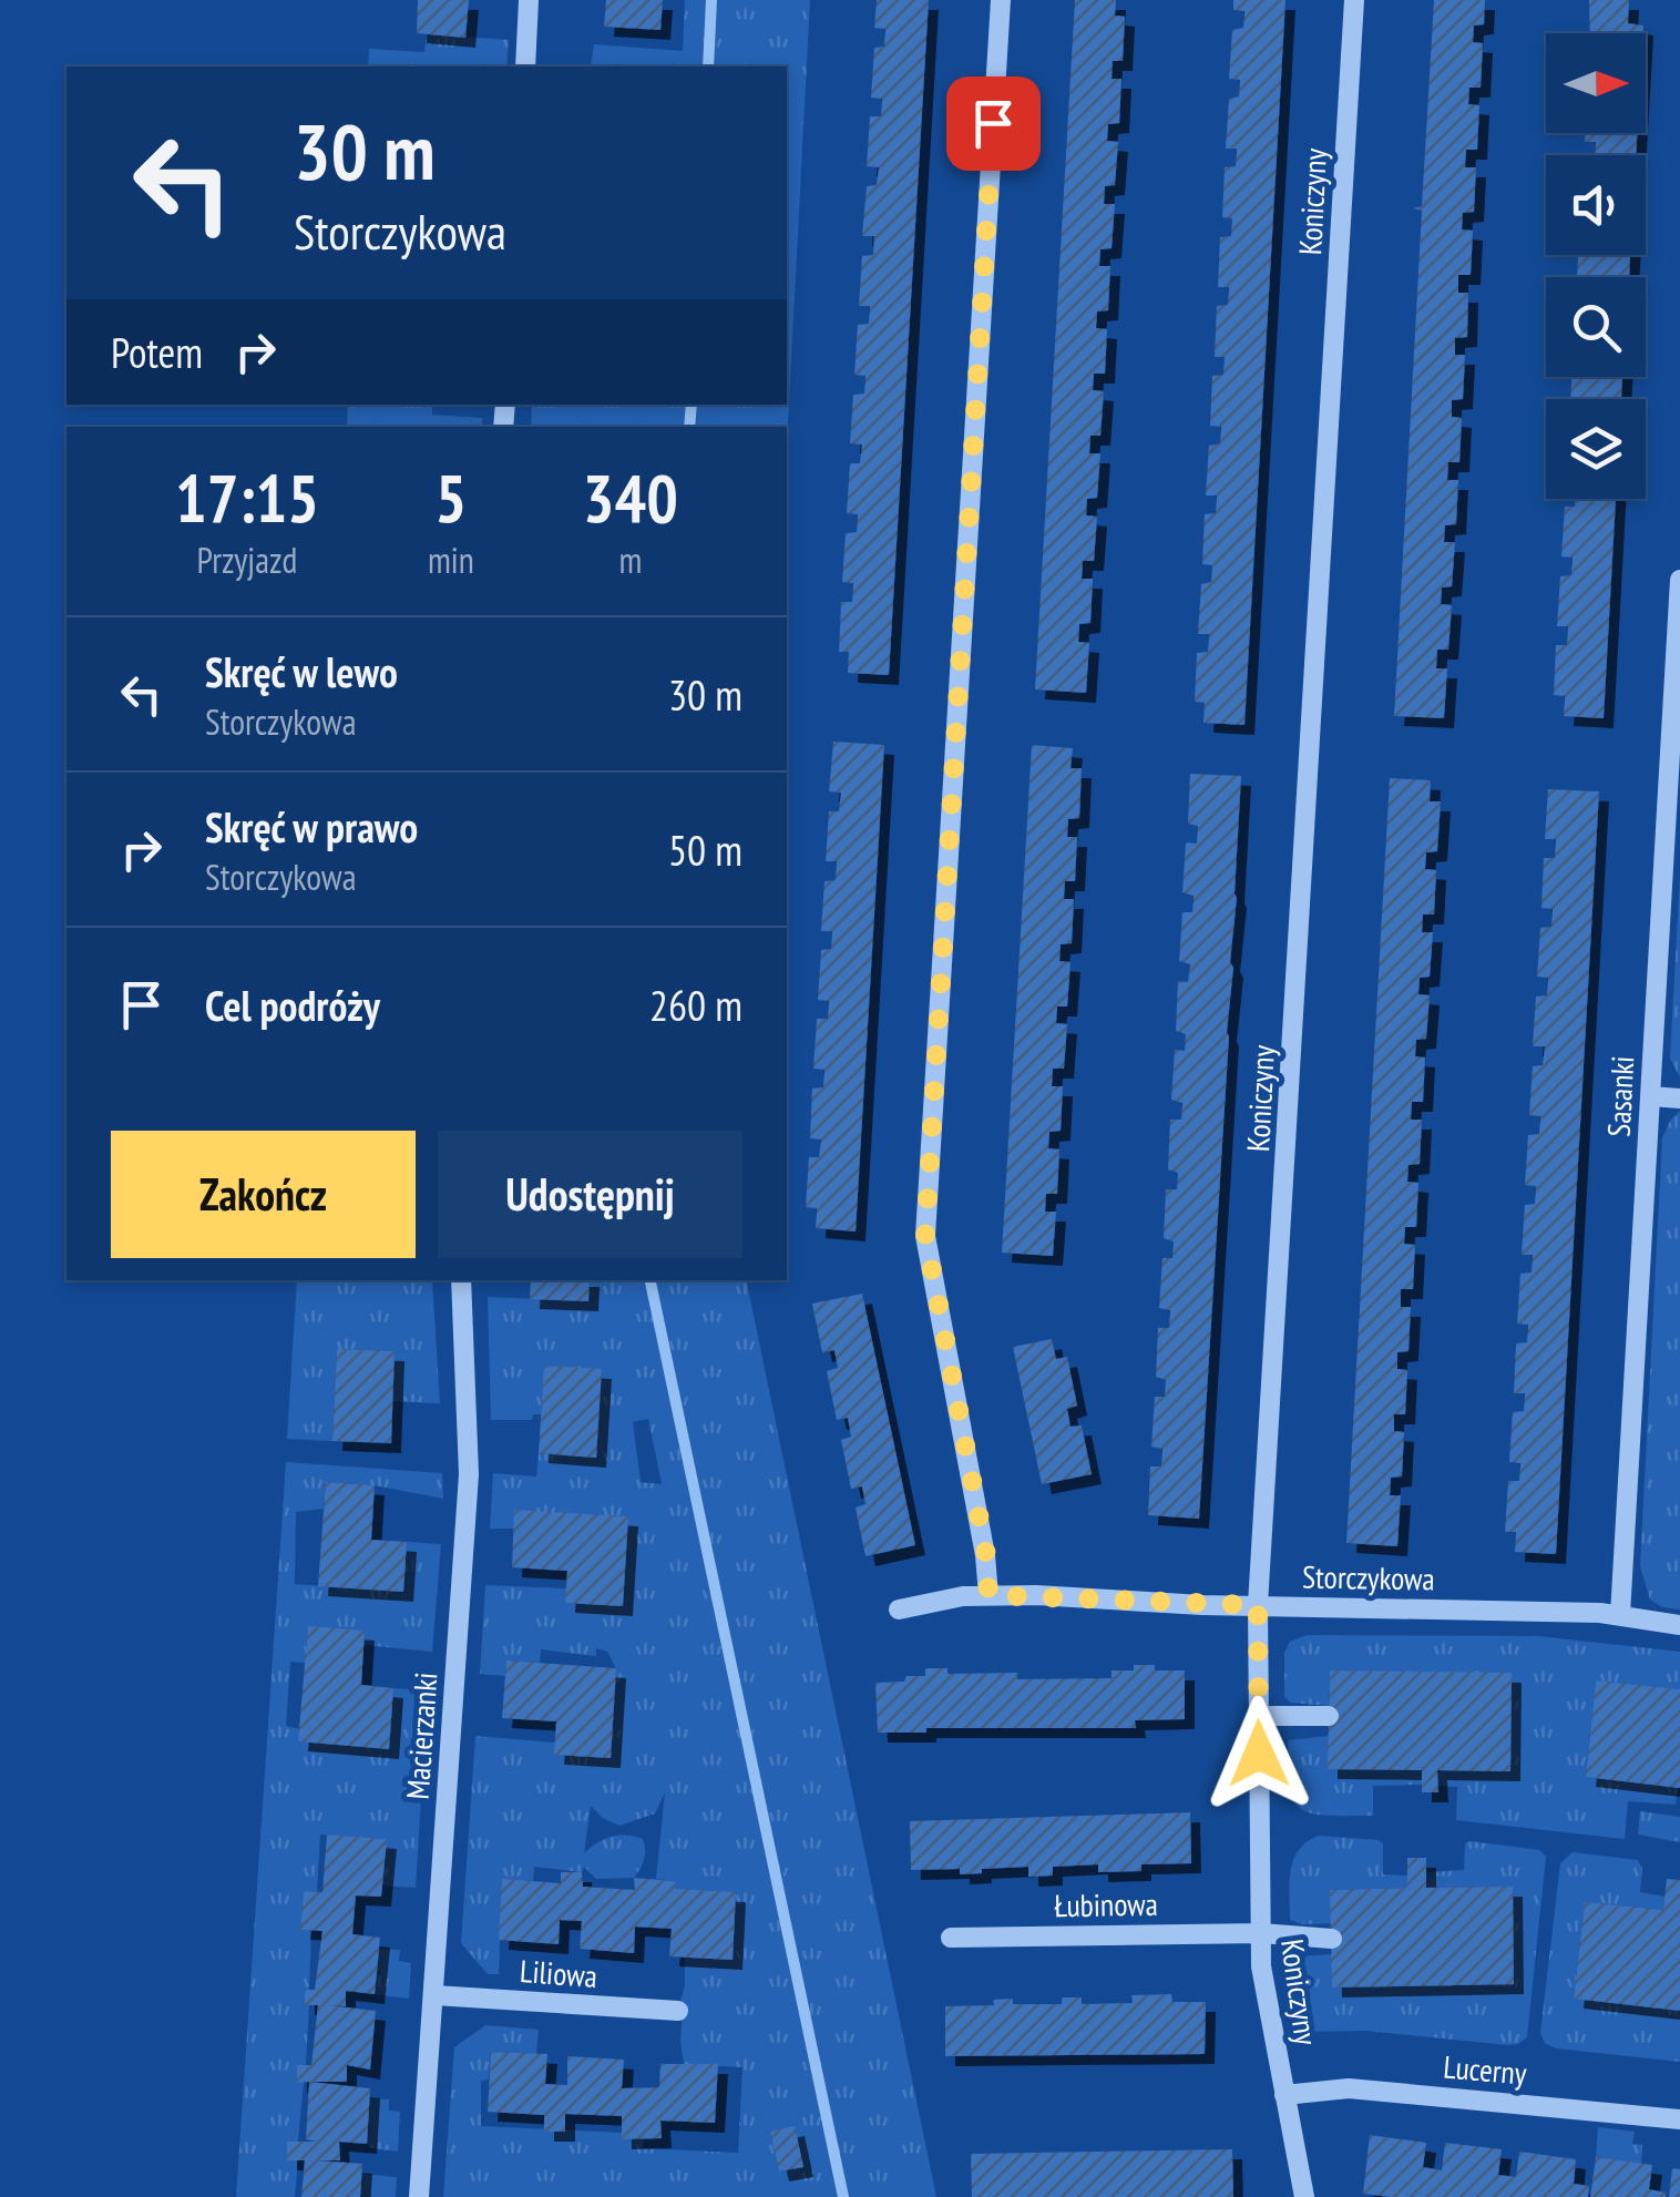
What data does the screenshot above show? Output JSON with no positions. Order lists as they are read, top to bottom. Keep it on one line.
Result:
{"streets":{"street":["Koniczyny","Sasanki","Storczykowa","Macierzanki","Łubinowa","Liliowa","Lucerny"]},"crossings":[["Koniczyny","Storczykowa"],["Koniczyny","Łubinowa"],["Koniczyny","Lucerny"],["Sasanki","Storczykowa"],["Macierzanki","Liliowa"]],"north":"right","page":{"turn":["30 m","Storczykowa"],"then":"Potem","eta":["17:15","Przyjazd","5","min","340","m"],"list":[{"name":"Skręć w lewo","note":"Storczykowa","value":"30 m"},{"name":"Skręć w prawo","note":"Storczykowa","value":"50 m"},{"name":"Cel podróży","value":"260 m"}],"buttons":["Zakończ","Udostępnij"]}}
